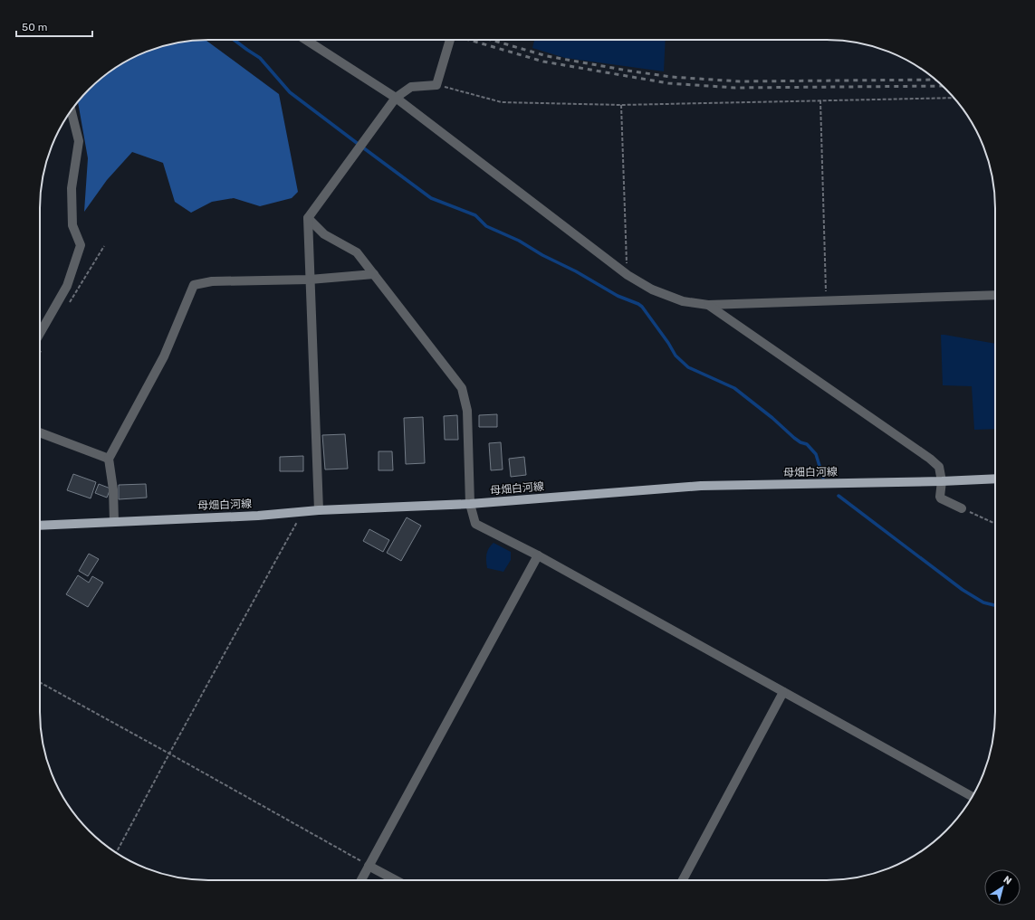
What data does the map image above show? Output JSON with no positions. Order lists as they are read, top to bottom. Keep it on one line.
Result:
{"streets":{"main road":["母畑白河線"]},"scale_bar":"50 m","north":"top right"}
